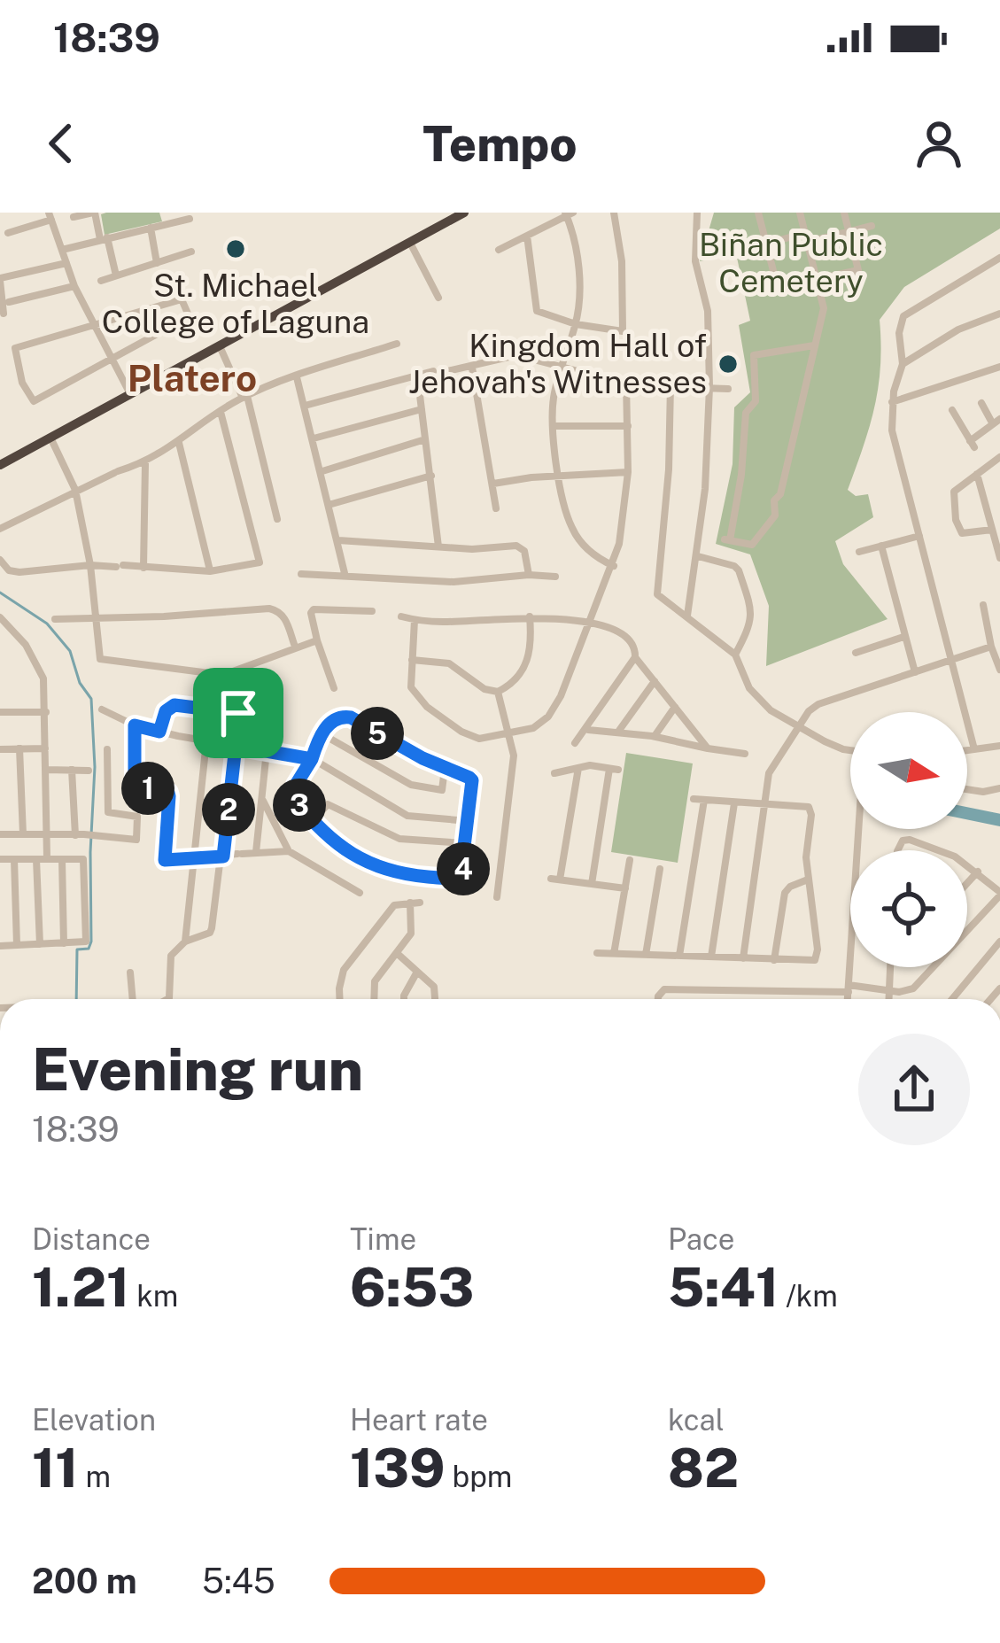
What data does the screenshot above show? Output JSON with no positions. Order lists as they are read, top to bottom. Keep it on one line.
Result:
{"districts":["Platero"],"parks":["Biñan Public Cemetery"],"places":["St. Michael College of Laguna","Kingdom Hall of Jehovah's Witnesses"],"north":"right","page":{"status":"18:39","header":"Tempo","pins":["5","1","3","2","4"],"heading":["Evening run","18:39"],"stats":[["Distance","1.21 km"],["Time","6:53"],["Pace","5:41 /km"],["Elevation","11 m"],["Heart rate","139 bpm"],["kcal","82"]],"list":[{"name":"200 m","note":"5:45"}]}}
